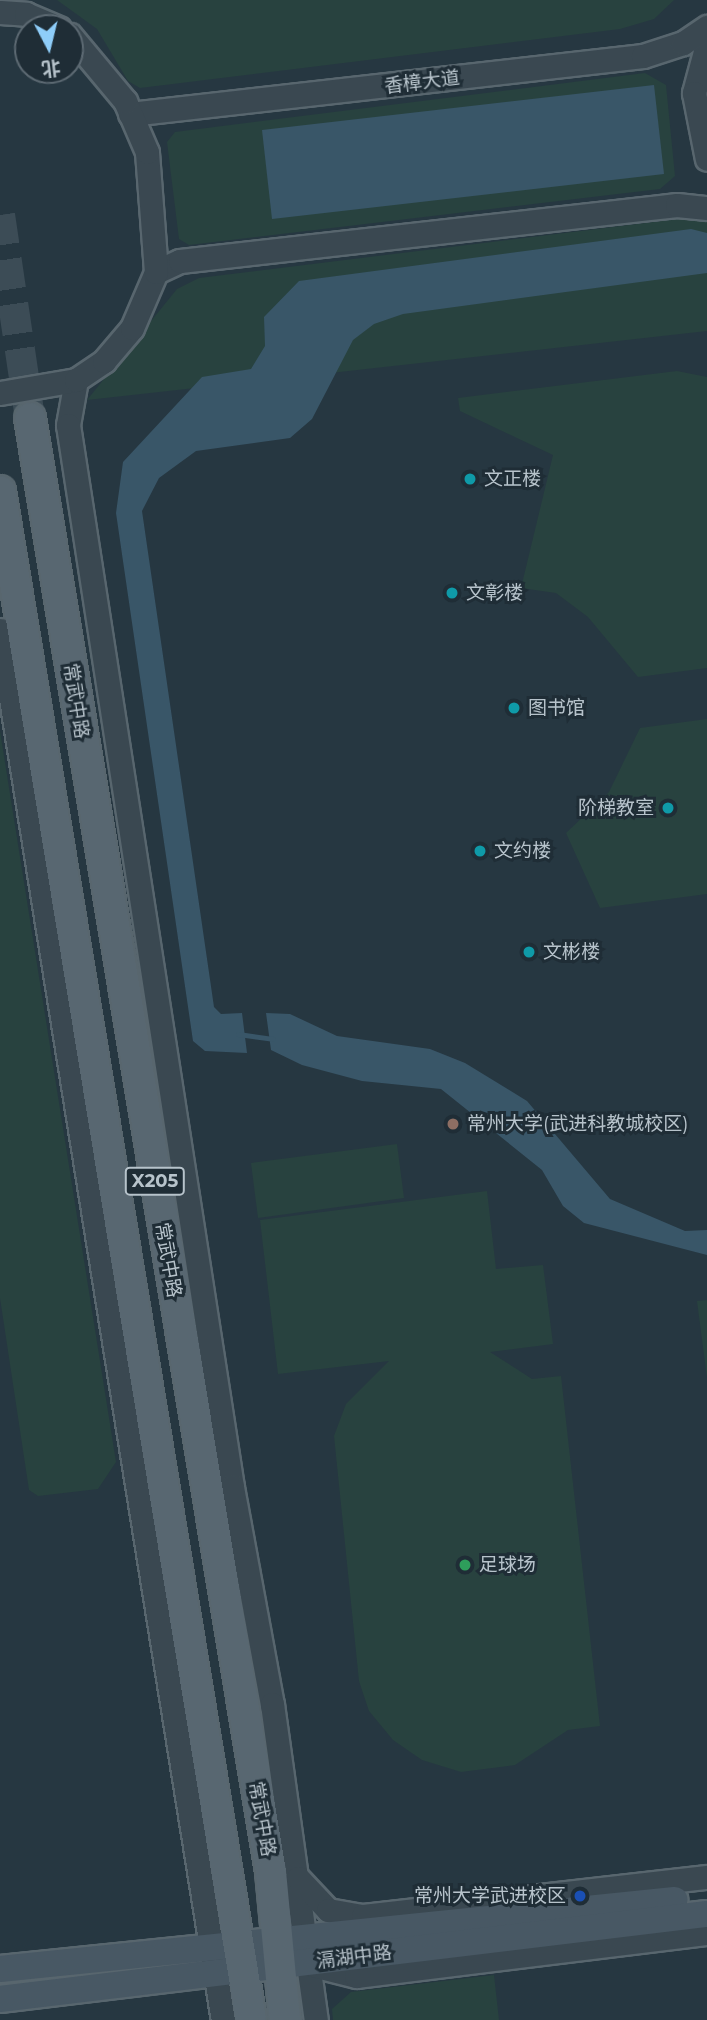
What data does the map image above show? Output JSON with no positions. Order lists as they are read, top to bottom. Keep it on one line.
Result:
{"streets":{"main road":["常武中路","X205","滆湖中路"],"street":["香樟大道"]},"crossings":[["常武中路","滆湖中路"],["X205","滆湖中路"]],"places":["文正楼","文彰楼","图书馆","阶梯教室","文约楼","文彬楼","常州大学(武进科教城校区)","足球场","常州大学武进校区"],"north":"bottom"}
